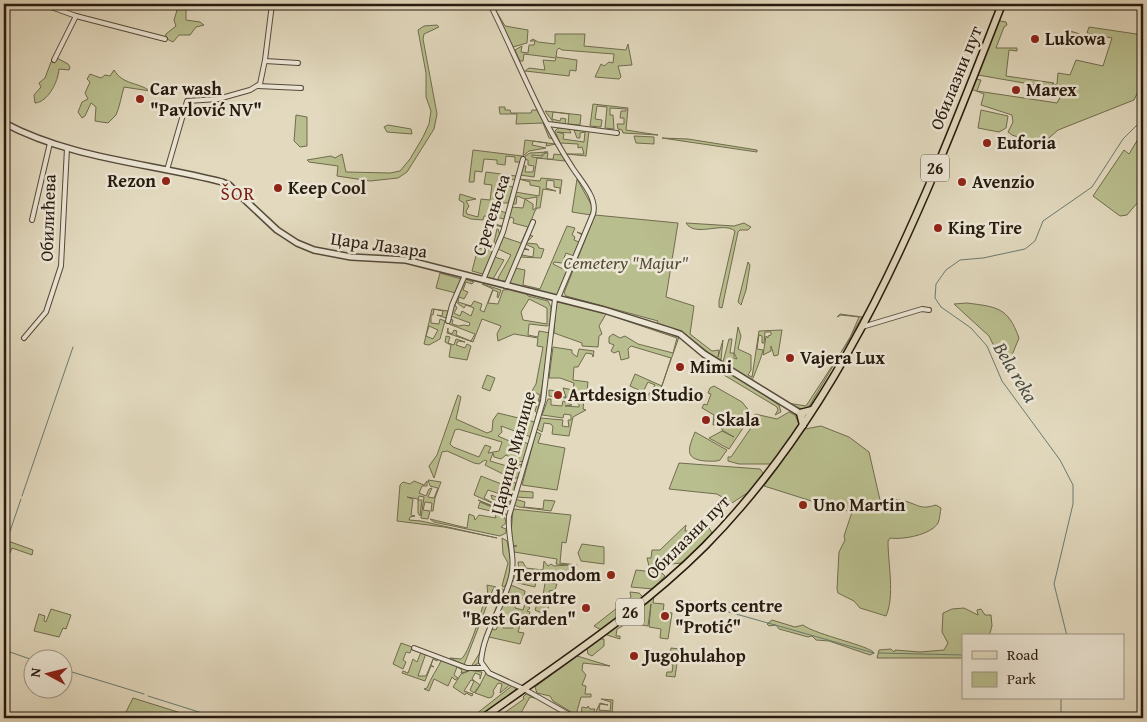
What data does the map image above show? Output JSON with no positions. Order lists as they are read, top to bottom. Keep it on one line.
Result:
{"streets":{"main road":["Обилазни пут","26"],"street":["Сретењска","Обилићева","Цара Лазара","Царице Милице"]},"crossings":[["Обилазни пут","Цара Лазара"],["Сретењска","Цара Лазара"],["Обилићева","Цара Лазара"],["Цара Лазара","Царице Милице"]],"districts":["ŠOR"],"water":["Bela reka"],"parks":["Cemetery \"Majur\""],"places":["Lukowa","Marex","Car wash \"Pavlović NV\"","Euforia","Rezon","Avenzio","Keep Cool","King Tire","Vajera Lux","Mimi","Artdesign Studio","Skala","Uno Martin","Termodom","Garden centre \"Best Garden\"","Sports centre \"Protić\"","Jugohulahop"],"legend":["Road","Park"],"north":"left"}
